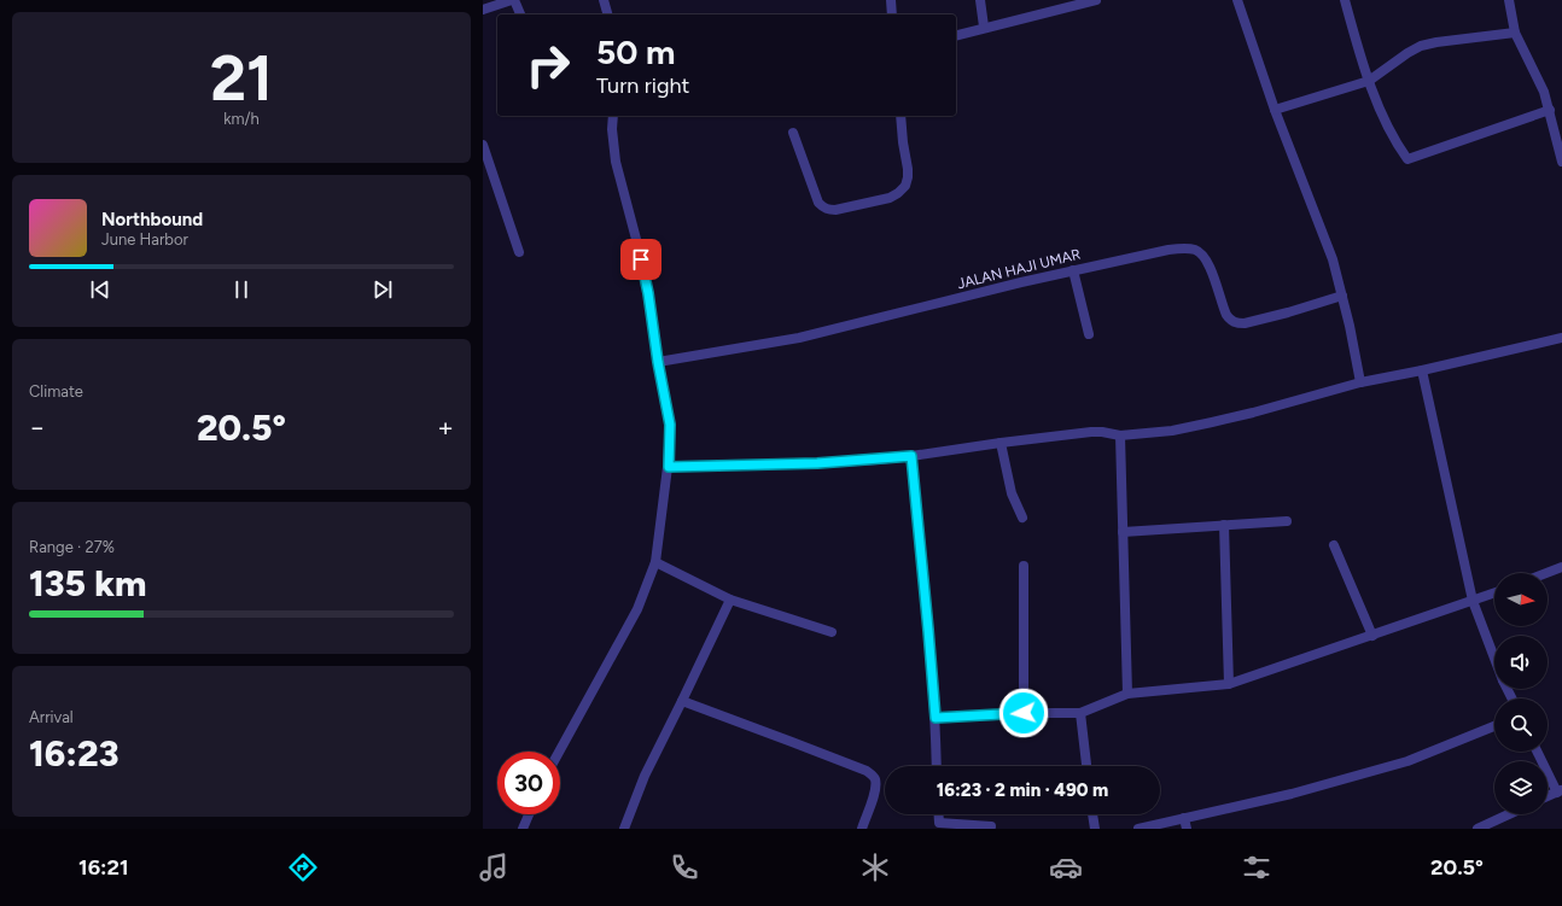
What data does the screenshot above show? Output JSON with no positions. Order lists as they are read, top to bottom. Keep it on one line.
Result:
{"streets":{"street":["JALAN HAJI UMAR"]},"north":"right","page":{"tile":[["21","km/h"],"Climate",["Range · 27%","135 km"],["Arrival","16:23"]],"turn":["50 m","Turn right"],"song":["Northbound","June Harbor"],"heat":["−","20.5°","+"],"limit":"30","trip":"16:23 · 2 min · 490 m","tabs":["16:21","20.5°"]}}
